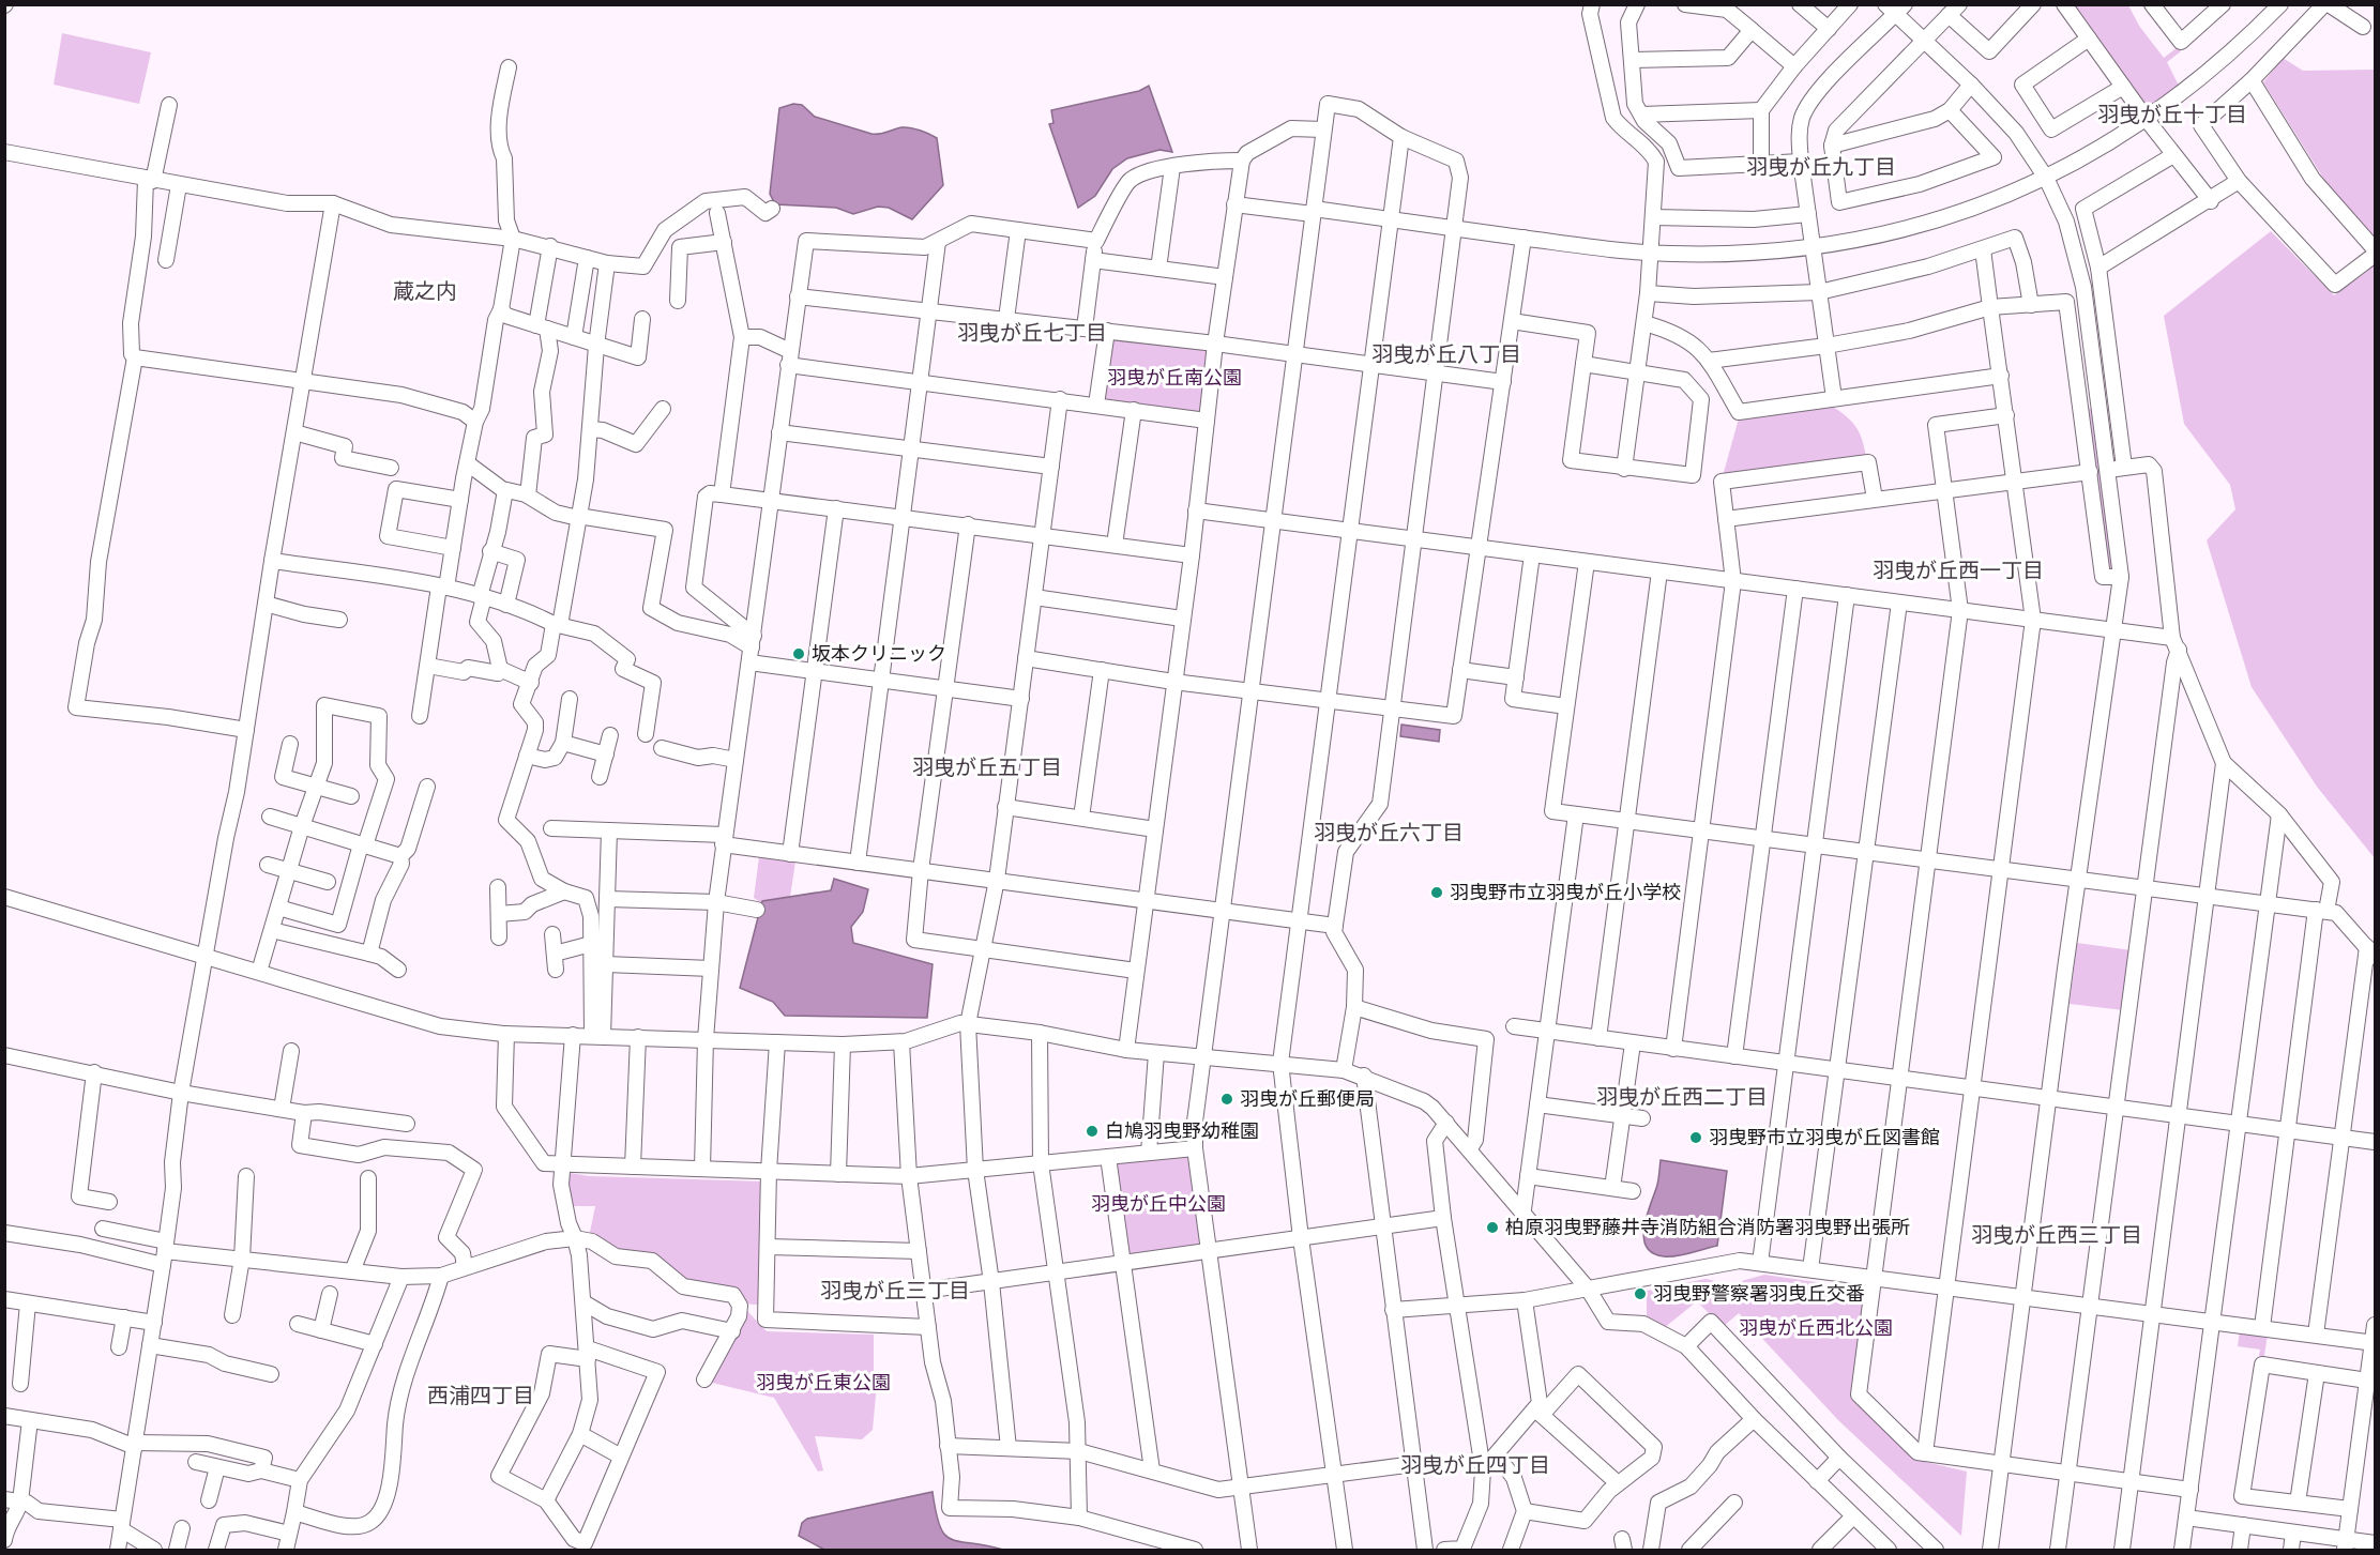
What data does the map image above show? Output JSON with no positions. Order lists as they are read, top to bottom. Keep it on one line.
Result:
{"districts":["羽曳が丘十丁目","羽曳が丘九丁目","蔵之内","羽曳が丘七丁目","羽曳が丘八丁目","羽曳が丘西一丁目","羽曳が丘五丁目","羽曳が丘六丁目","羽曳が丘西二丁目","羽曳が丘西三丁目","羽曳が丘三丁目","西浦四丁目","羽曳が丘四丁目"],"parks":["羽曳が丘南公園","羽曳が丘中公園","羽曳が丘西北公園","羽曳が丘東公園"],"places":["坂本クリニック","羽曳野市立羽曳が丘小学校","羽曳が丘郵便局","白鳩羽曳野幼稚園","羽曳野市立羽曳が丘図書館","柏原羽曳野藤井寺消防組合消防署羽曳野出張所","羽曳野警察署羽曳丘交番"]}
